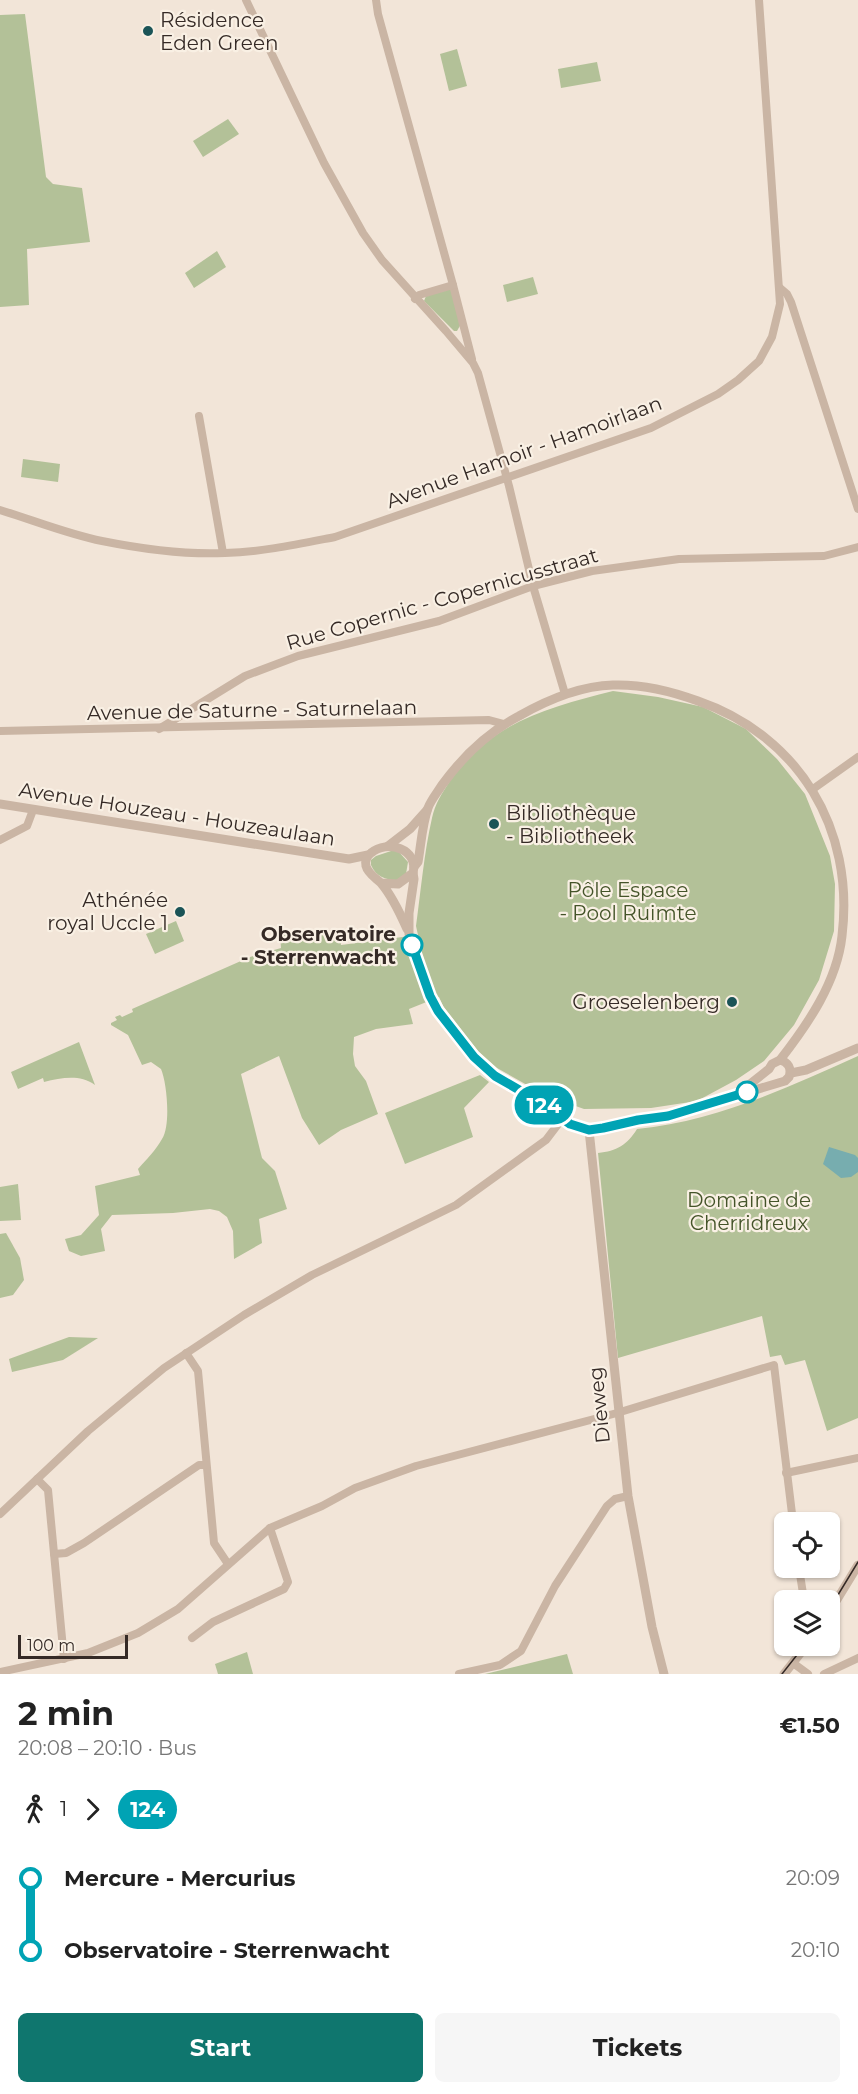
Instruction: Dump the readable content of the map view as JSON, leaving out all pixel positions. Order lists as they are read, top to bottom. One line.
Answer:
{"streets":{"street":["Avenue Hamoir - Hamoirlaan","Rue Copernic - Copernicusstraat","Avenue de Saturne - Saturnelaan","Avenue Houzeau - Houzeaulaan","Dieweg"]},"crossings":[["Rue Copernic - Copernicusstraat","Avenue de Saturne - Saturnelaan"]],"parks":["Pôle Espace - Pool Ruimte","Domaine de Cherridreux"],"places":["Résidence Eden Green","Bibliothèque - Bibliotheek","Athénée royal Uccle 1","Observatoire - Sterrenwacht","Groeselenberg"],"lines":["bus line 124"],"scale_bar":"100 m","page":{"on_map":"124","scale":"100 m","heading":["2 min","20:08 – 20:10 · Bus","€1.50"],"legs":["1","124"],"list":[{"name":"Mercure - Mercurius","value":"20:09"},{"name":"Observatoire - Sterrenwacht","value":"20:10"}],"buttons":["Start","Tickets"]}}
